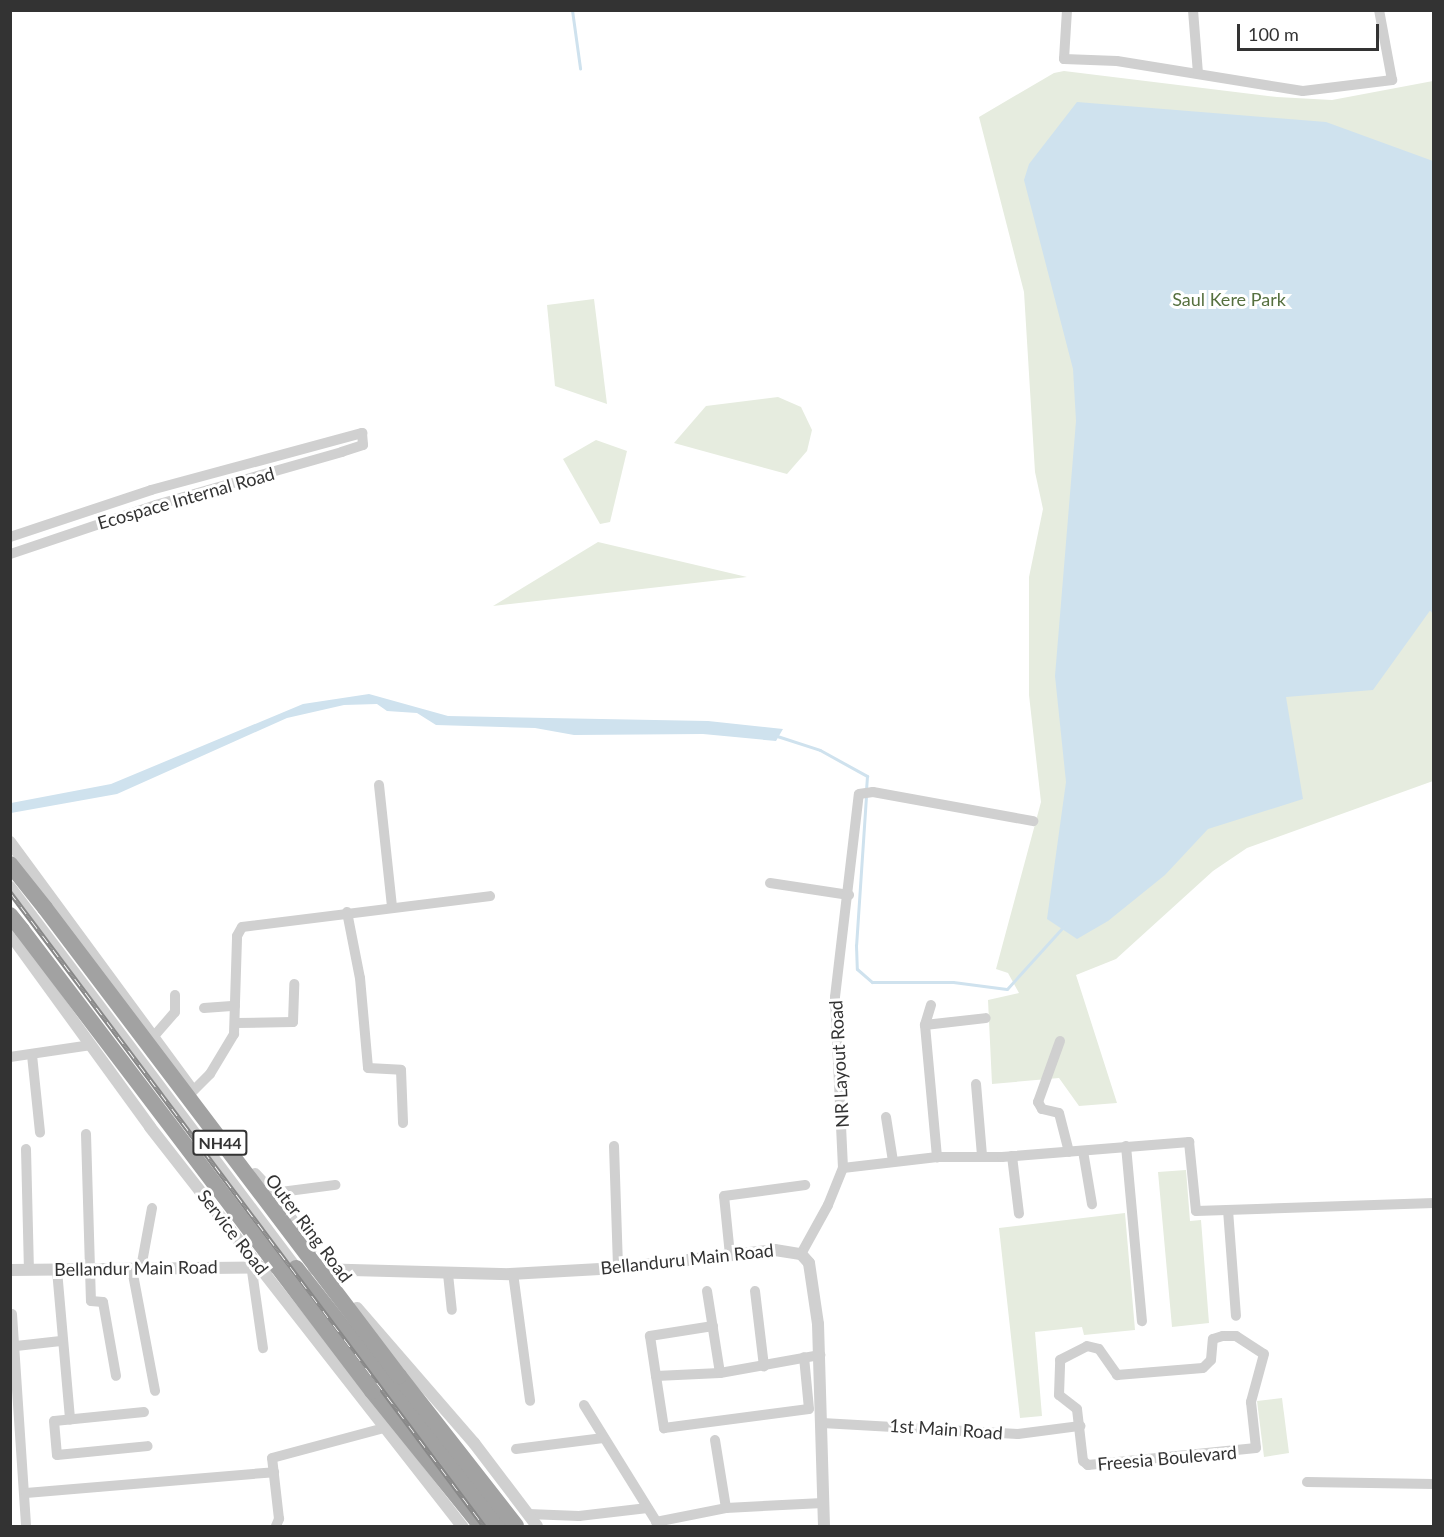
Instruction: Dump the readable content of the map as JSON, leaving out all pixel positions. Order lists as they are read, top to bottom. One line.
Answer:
{"streets":{"highway":["NH44","Outer Ring Road"],"street":["Ecospace Internal Road","NR Layout Road","Service Road","Bellanduru Main Road","Bellandur Main Road","1st Main Road","Freesia Boulevard"]},"crossings":[["NR Layout Road","Bellanduru Main Road"],["NH44","Service Road"],["Service Road","Bellandur Main Road"],["Bellanduru Main Road","Bellandur Main Road"],["1st Main Road","Freesia Boulevard"]],"parks":["Saul Kere Park"],"scale_bar":"100 m"}
